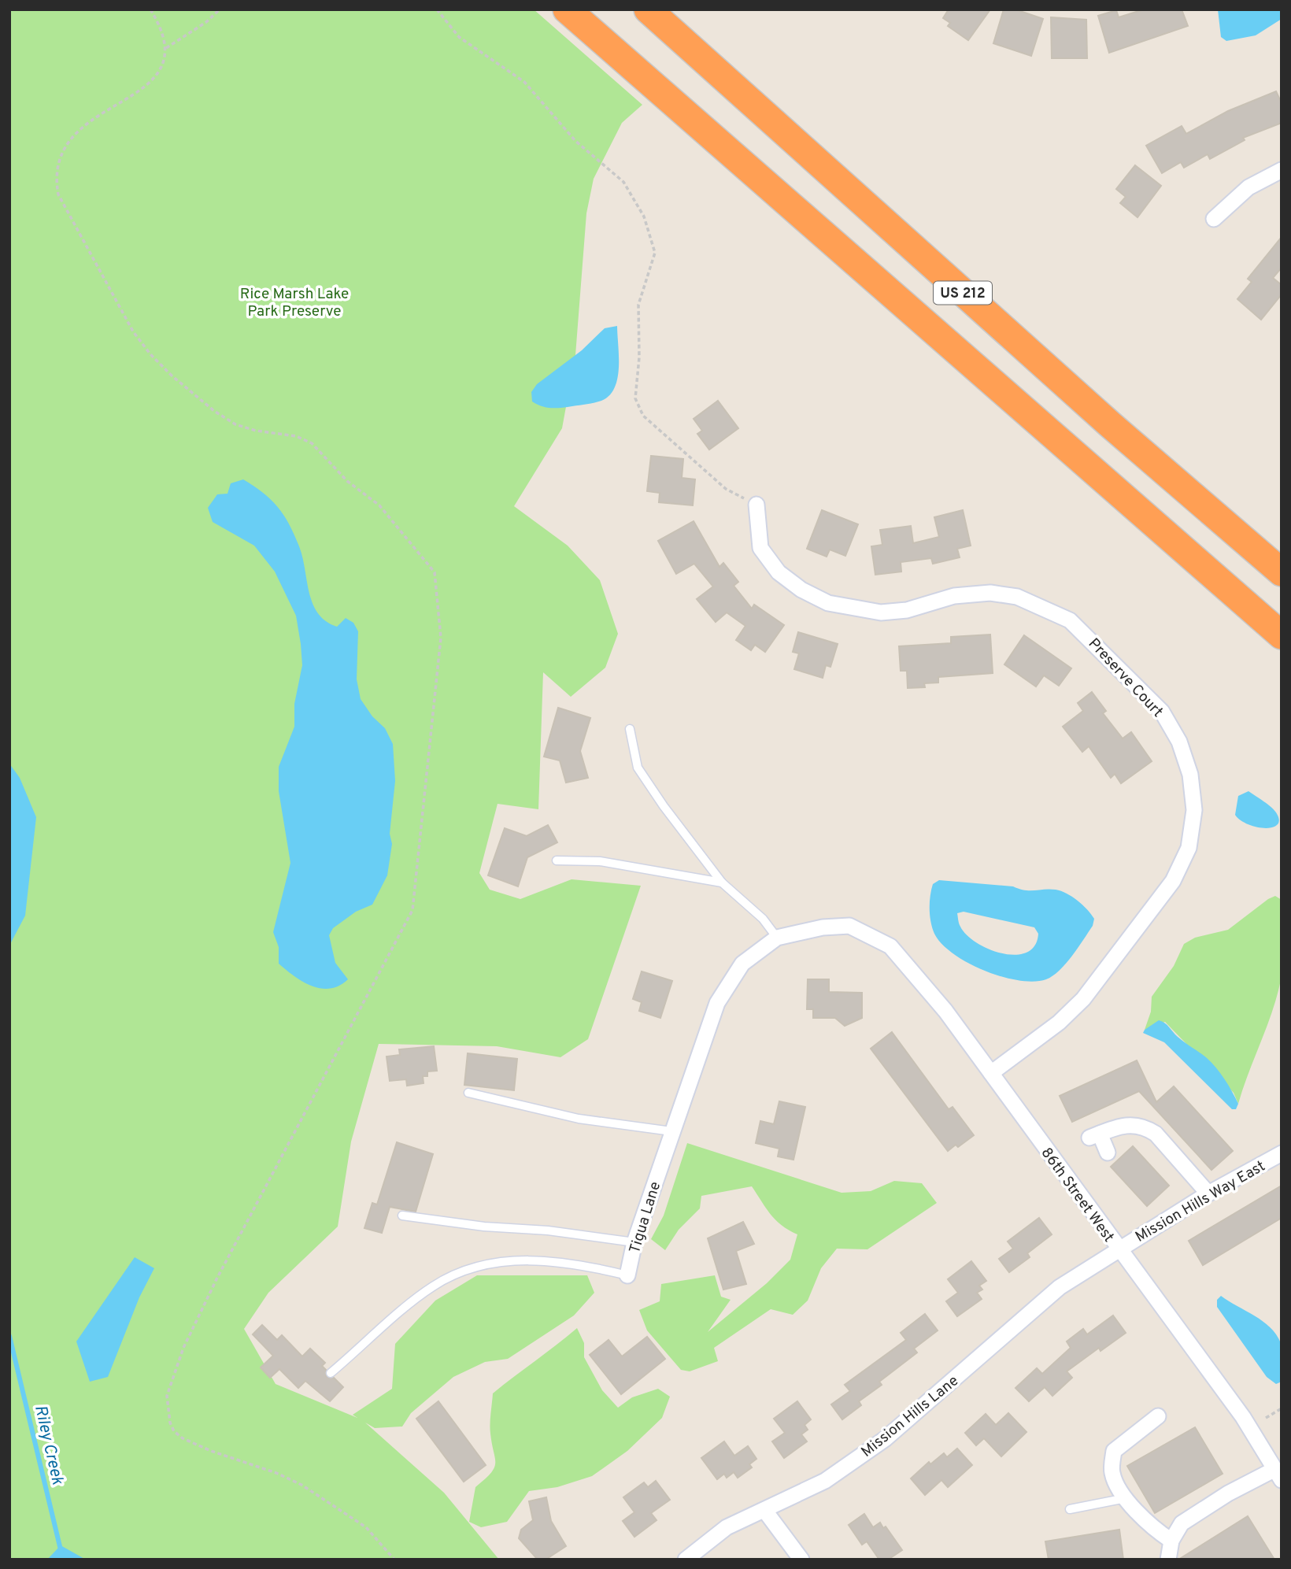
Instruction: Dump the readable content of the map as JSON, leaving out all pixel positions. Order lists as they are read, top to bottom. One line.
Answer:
{"streets":{"highway":["US 212"],"street":["Preserve Court","86th Street West","Mission Hills Way East","Tigua Lane","Mission Hills Lane"]},"crossings":[["Preserve Court","86th Street West"],["86th Street West","Mission Hills Way East"],["86th Street West","Tigua Lane"],["86th Street West","Mission Hills Lane"],["Mission Hills Way East","Mission Hills Lane"]],"water":["Riley Creek"],"parks":["Rice Marsh Lake Park Preserve"]}
